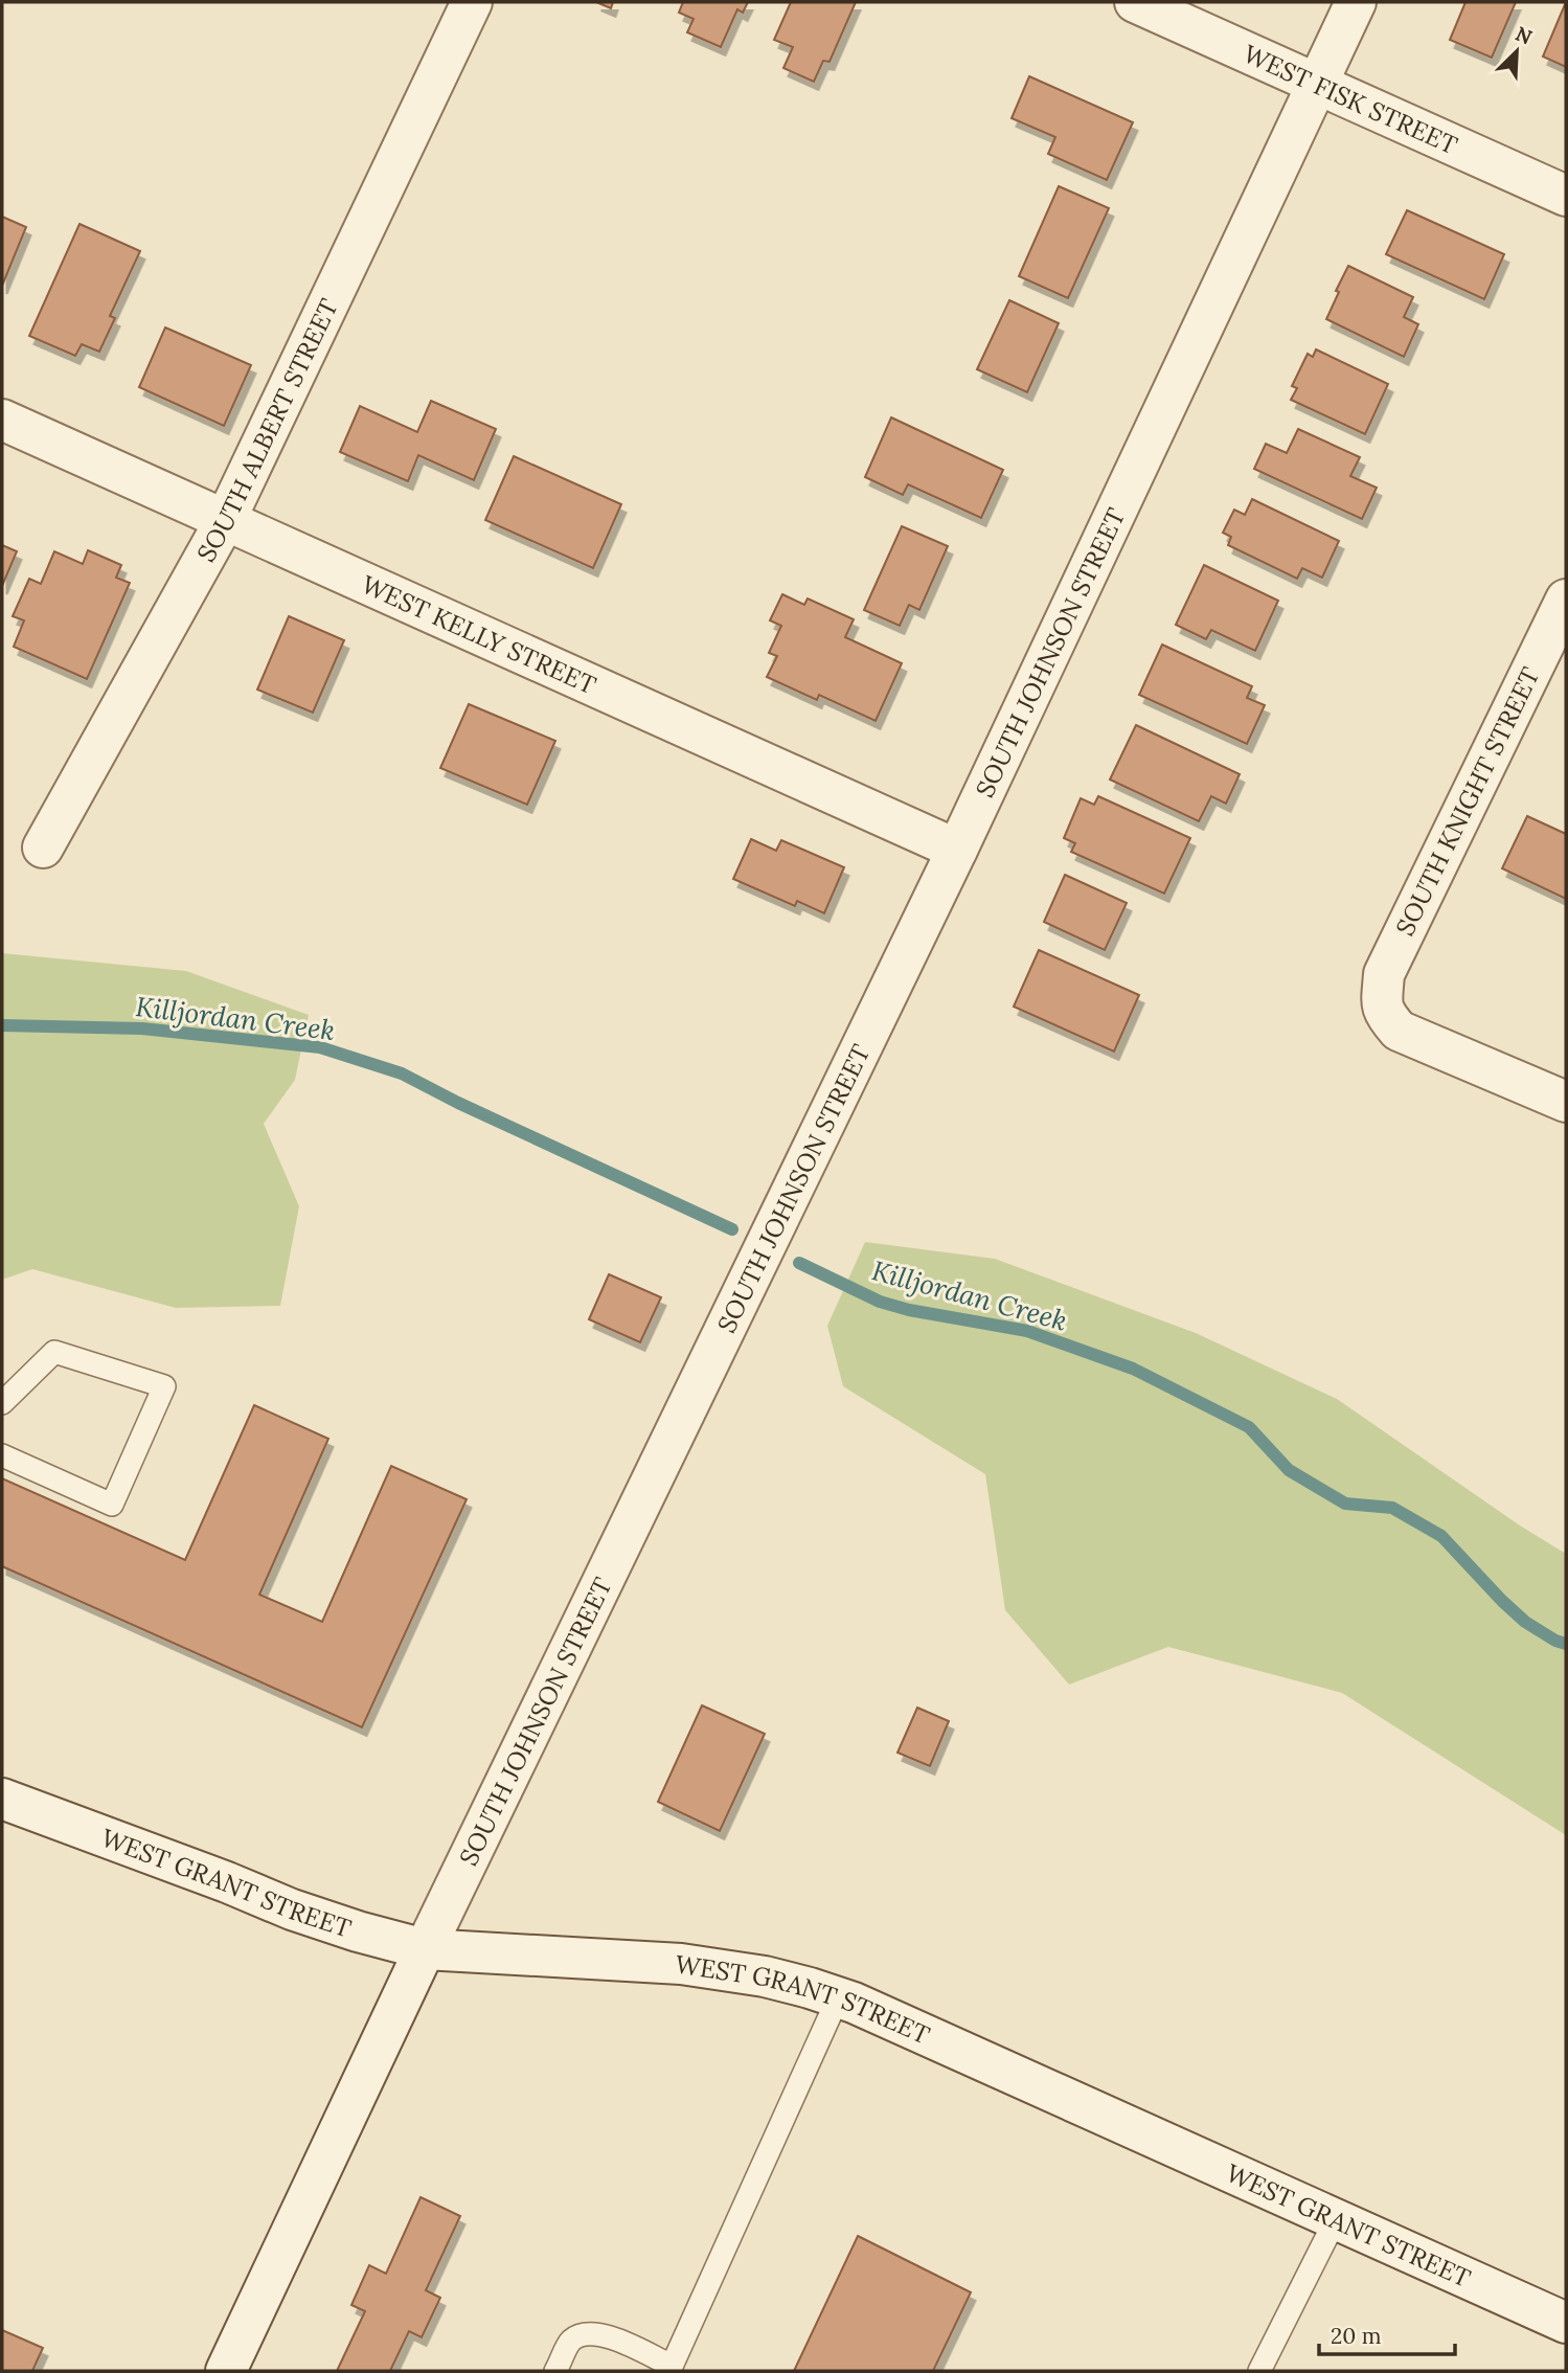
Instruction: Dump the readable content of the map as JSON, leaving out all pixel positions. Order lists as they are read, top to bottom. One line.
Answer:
{"streets":{"street":["WEST FISK STREET","SOUTH ALBERT STREET","WEST KELLY STREET","SOUTH JOHNSON STREET","SOUTH KNIGHT STREET","WEST GRANT STREET"]},"crossings":[["WEST FISK STREET","SOUTH JOHNSON STREET"],["SOUTH ALBERT STREET","WEST KELLY STREET"],["WEST KELLY STREET","SOUTH JOHNSON STREET"],["SOUTH JOHNSON STREET","WEST GRANT STREET"]],"water":["Killjordan Creek"],"scale_bar":"20 m","north":"top right"}
